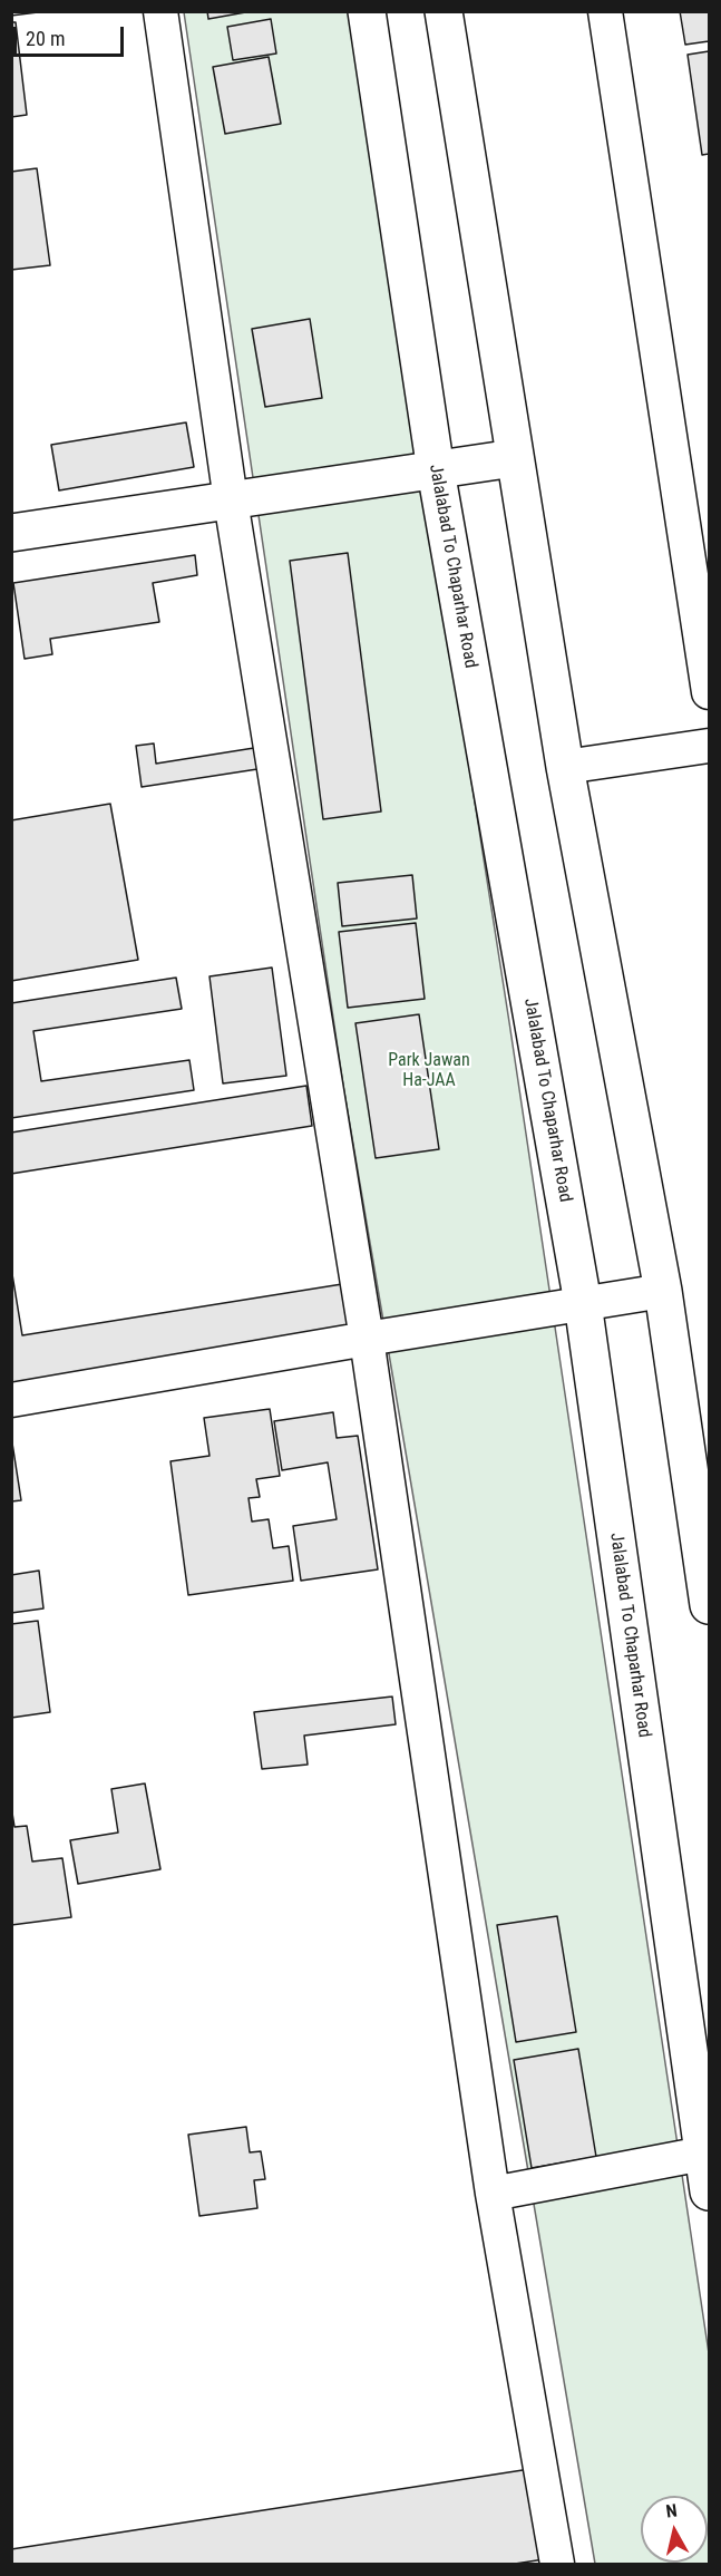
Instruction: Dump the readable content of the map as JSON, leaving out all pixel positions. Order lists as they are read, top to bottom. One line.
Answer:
{"streets":{"main road":["Jalalabad To Chaparhar Road"]},"parks":["Park Jawan Ha-JAA"],"scale_bar":"20 m","north":"top"}
